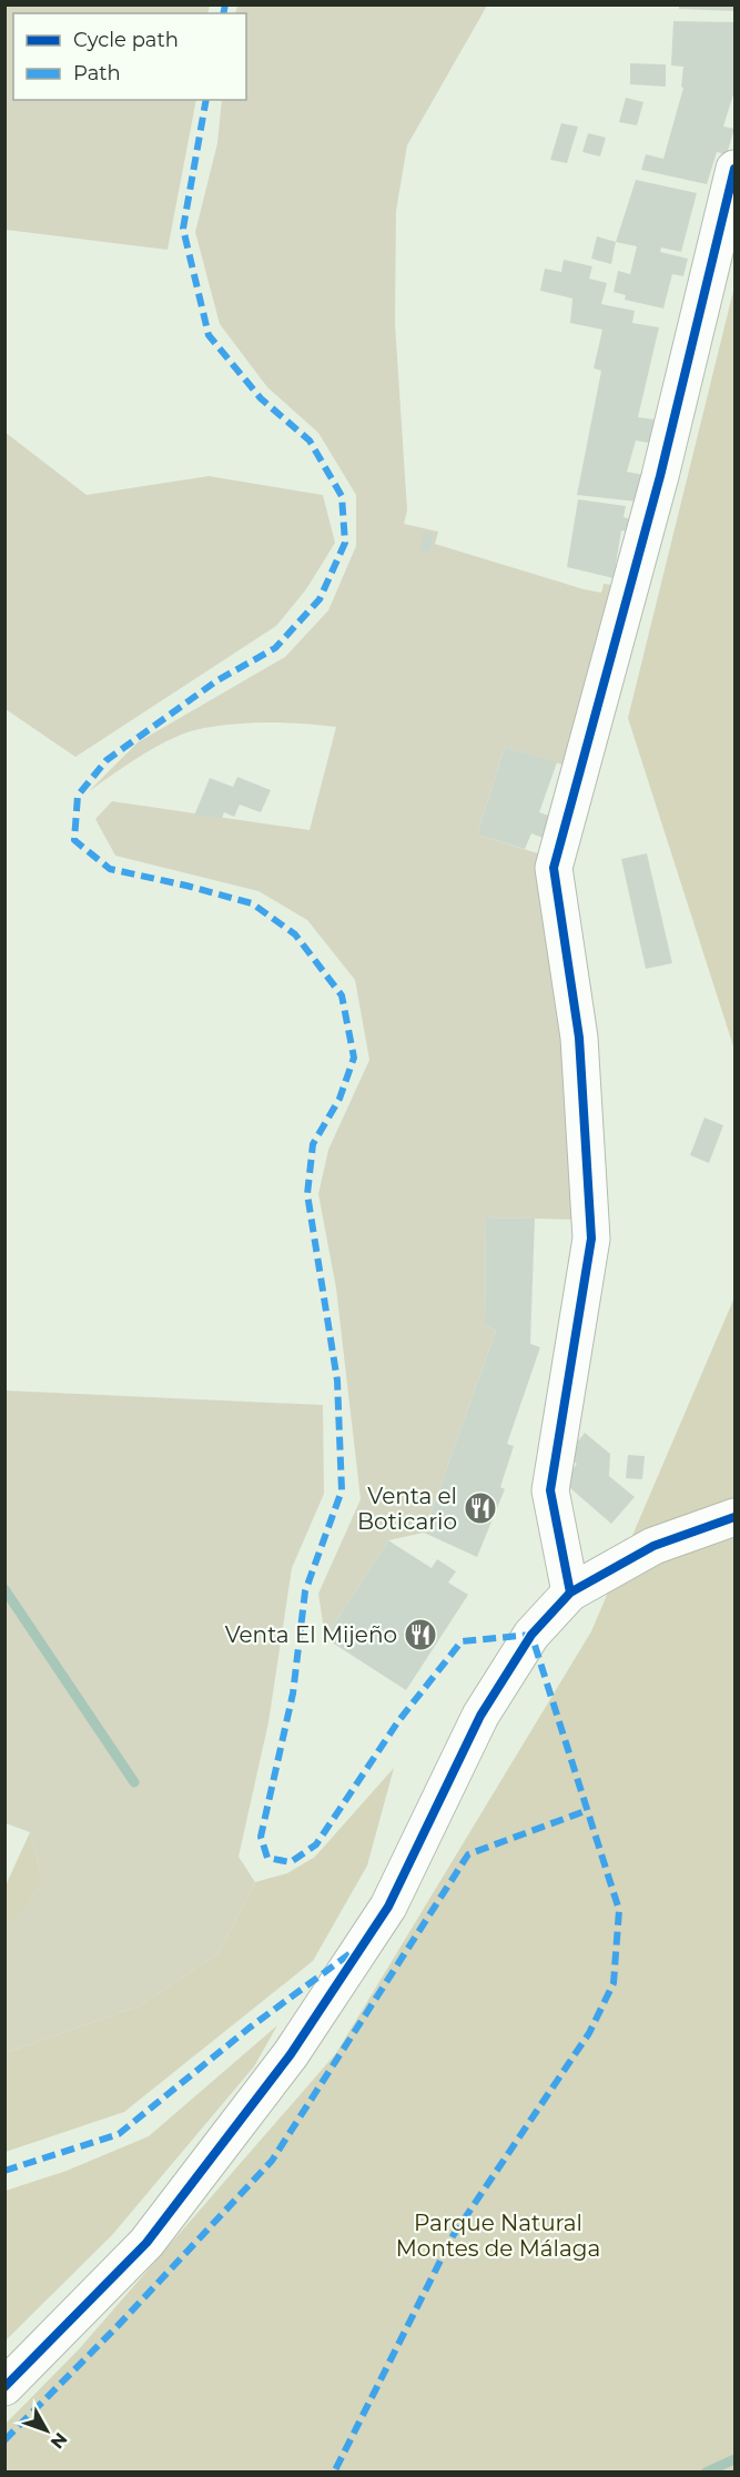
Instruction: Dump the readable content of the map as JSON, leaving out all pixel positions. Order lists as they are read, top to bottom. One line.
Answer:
{"parks":["Parque Natural Montes de Málaga"],"places":{"restaurant":["Venta el Boticario","Venta El Mijeño"]},"legend":["Cycle path","Path"],"north":"bottom right"}
